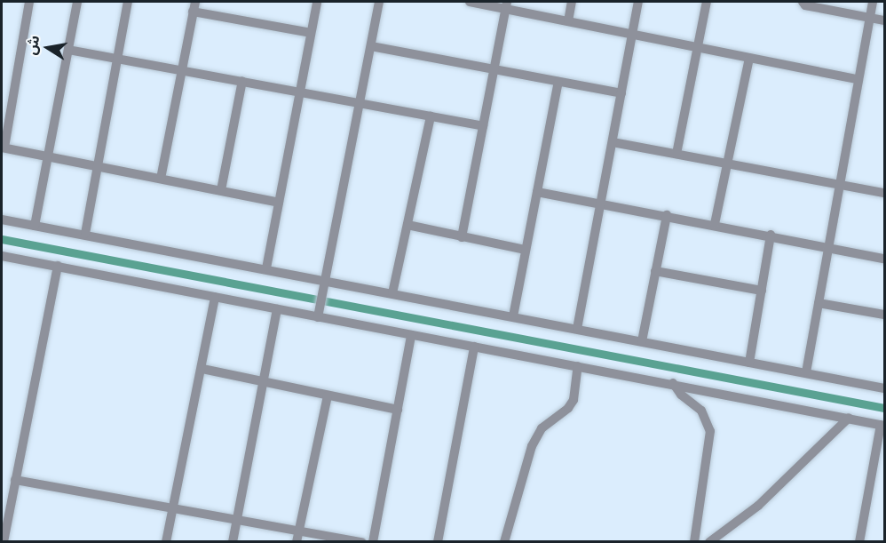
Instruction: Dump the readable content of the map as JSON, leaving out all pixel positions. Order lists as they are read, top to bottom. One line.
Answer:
{"north":"left"}
